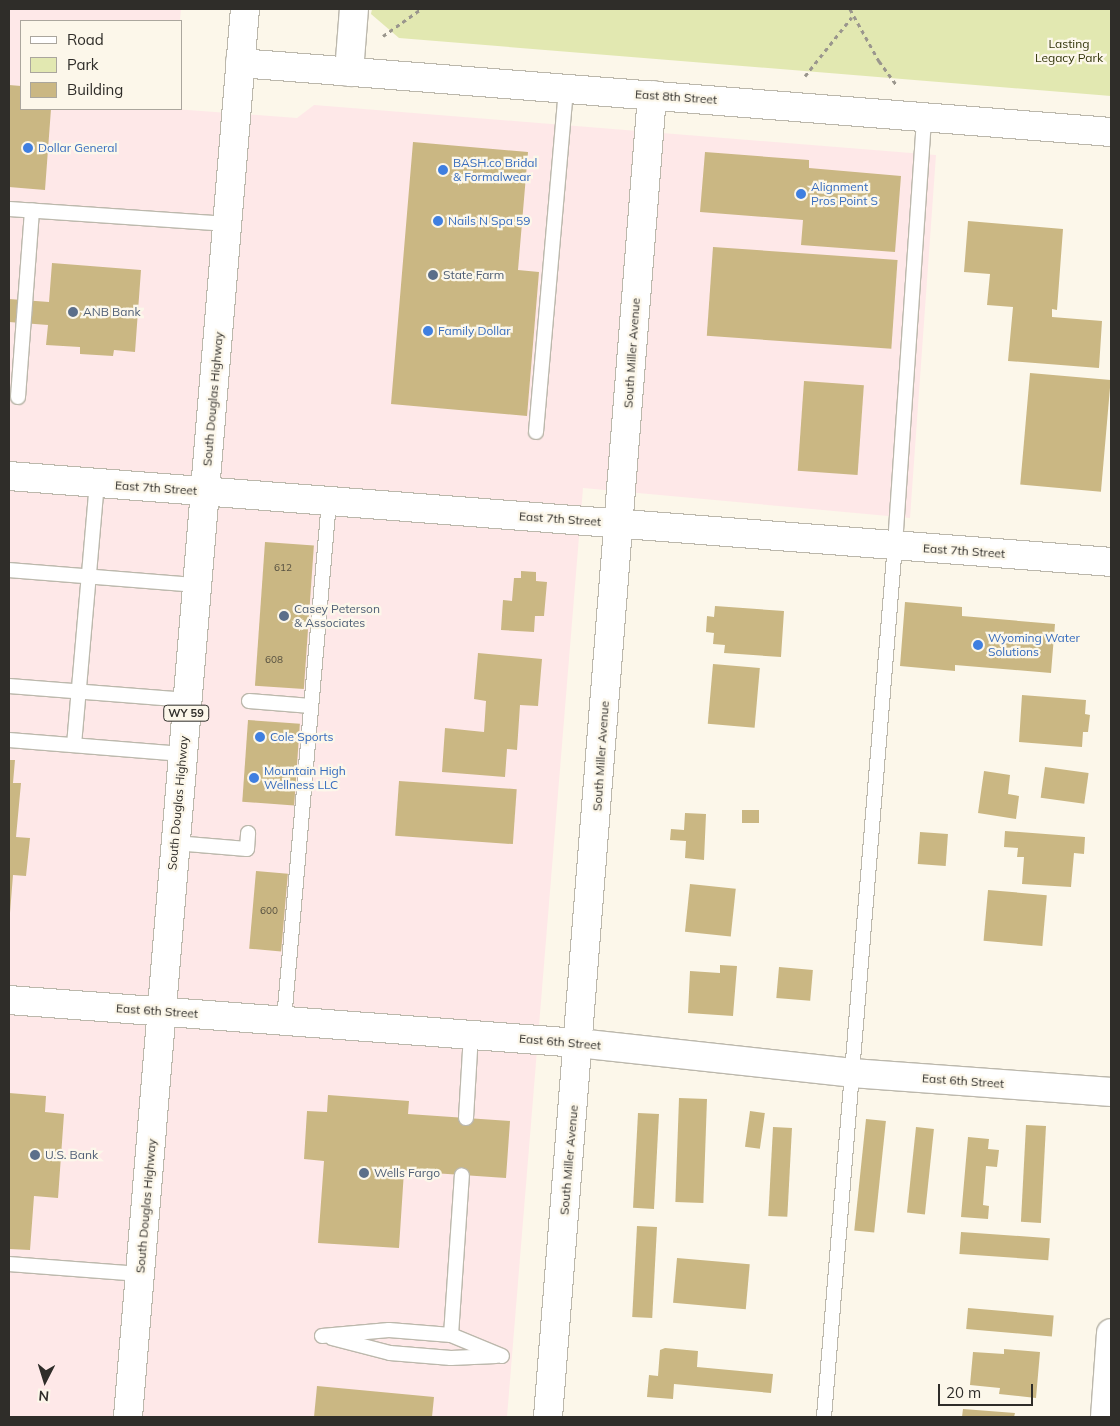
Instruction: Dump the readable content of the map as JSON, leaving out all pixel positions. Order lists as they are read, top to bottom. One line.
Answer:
{"streets":{"street":["East 8th Street","South Miller Avenue","South Douglas Highway","East 7th Street","WY 59","East 6th Street"]},"crossings":[["East 8th Street","South Miller Avenue"],["East 8th Street","South Douglas Highway"],["South Miller Avenue","East 7th Street"],["South Miller Avenue","East 6th Street"],["South Douglas Highway","East 7th Street"],["South Douglas Highway","East 6th Street"]],"parks":["Lasting Legacy Park"],"places":["Dollar General","BASH.co Bridal & Formalwear","Alignment Pros Point S","Nails N Spa 59","State Farm","ANB Bank","Family Dollar","Casey Peterson & Associates","Wyoming Water Solutions","Cole Sports","Mountain High Wellness LLC","U.S. Bank","Wells Fargo"],"house_numbers":["612","608","600"],"legend":["Road","Park","Building"],"scale_bar":"20 m","north":"bottom"}
